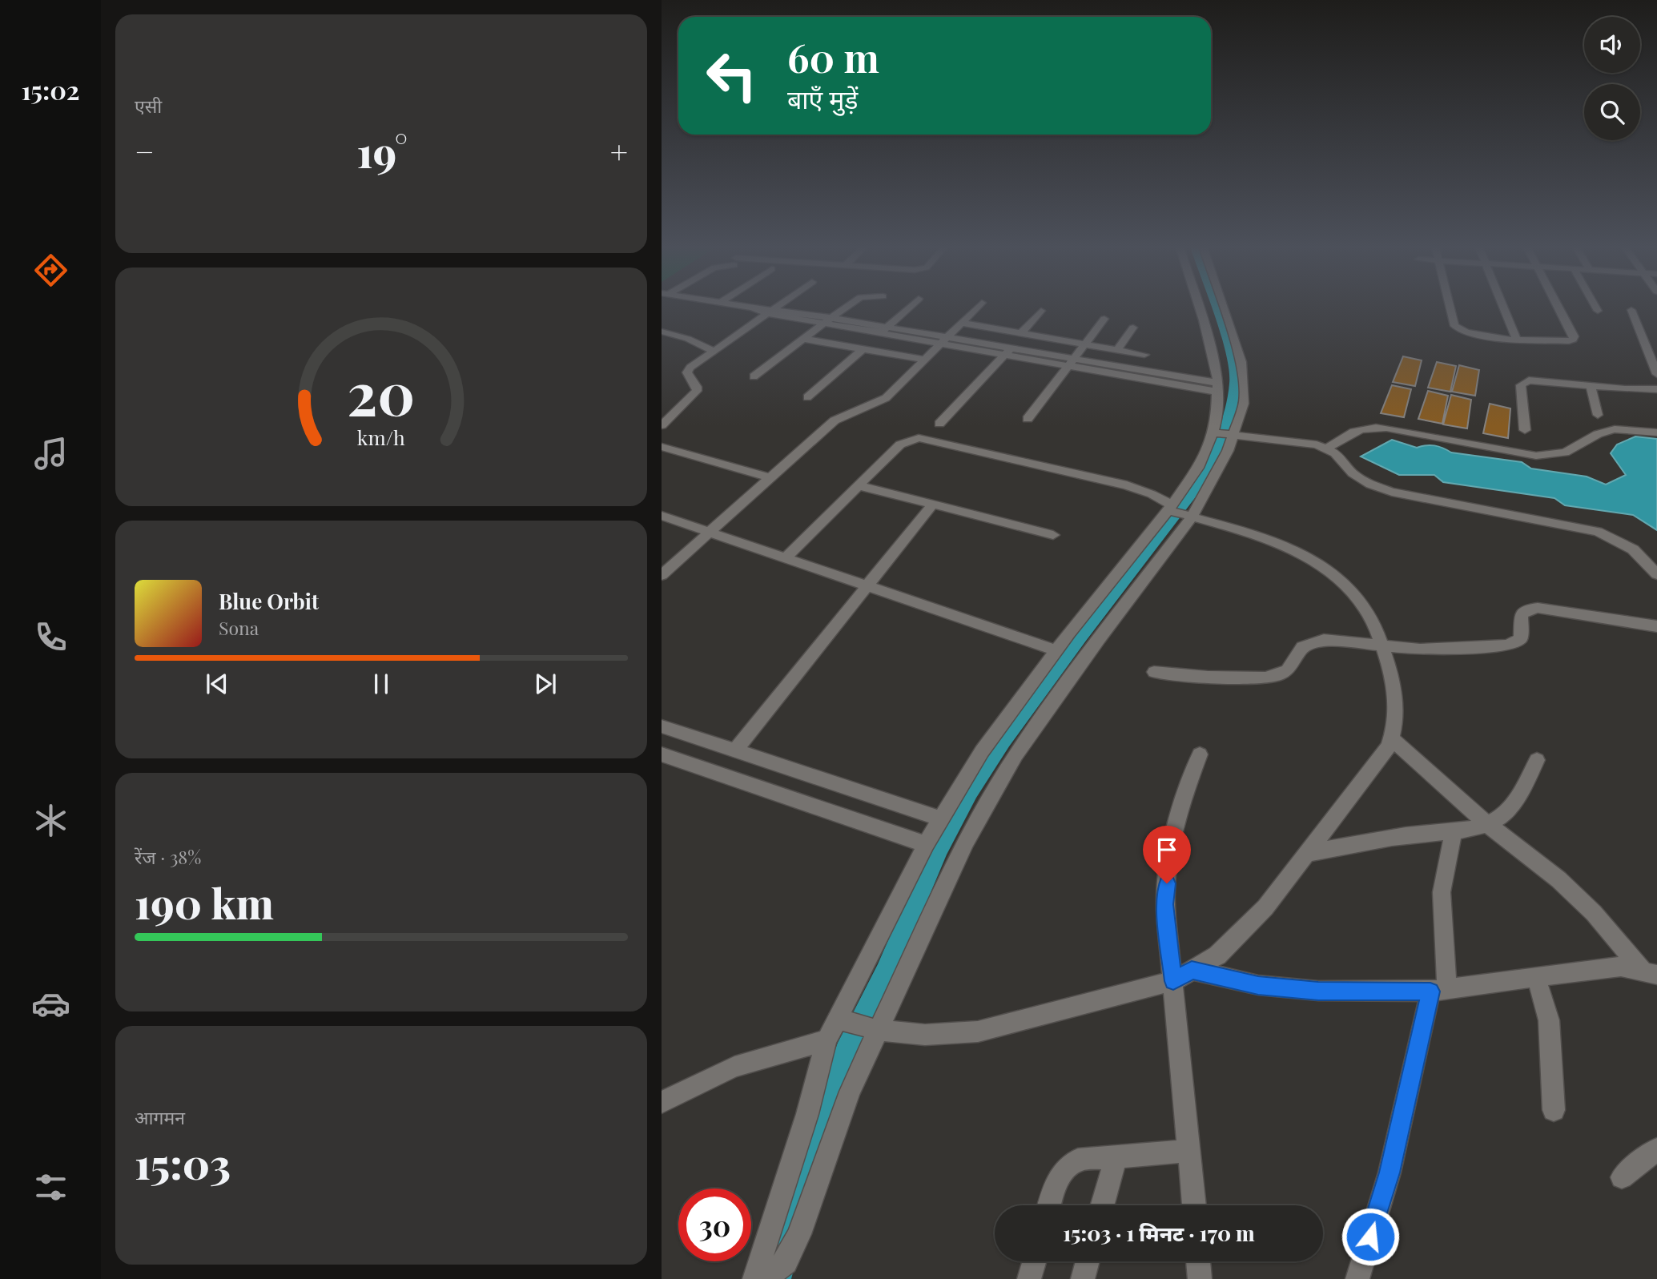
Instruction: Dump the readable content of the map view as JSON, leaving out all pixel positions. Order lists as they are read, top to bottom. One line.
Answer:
{"page":{"tabs":"15:02","tile":["एसी",["रेंज · 38%","190 km"],["आगमन","15:03"]],"turn":["60 m","बाएँ मुड़ें"],"heat":["−","19°","+"],"song":["Blue Orbit","Sona"],"limit":"30","trip":"15:03 · 1 मिनट · 170 m","gauge":["20","km/h"]}}
